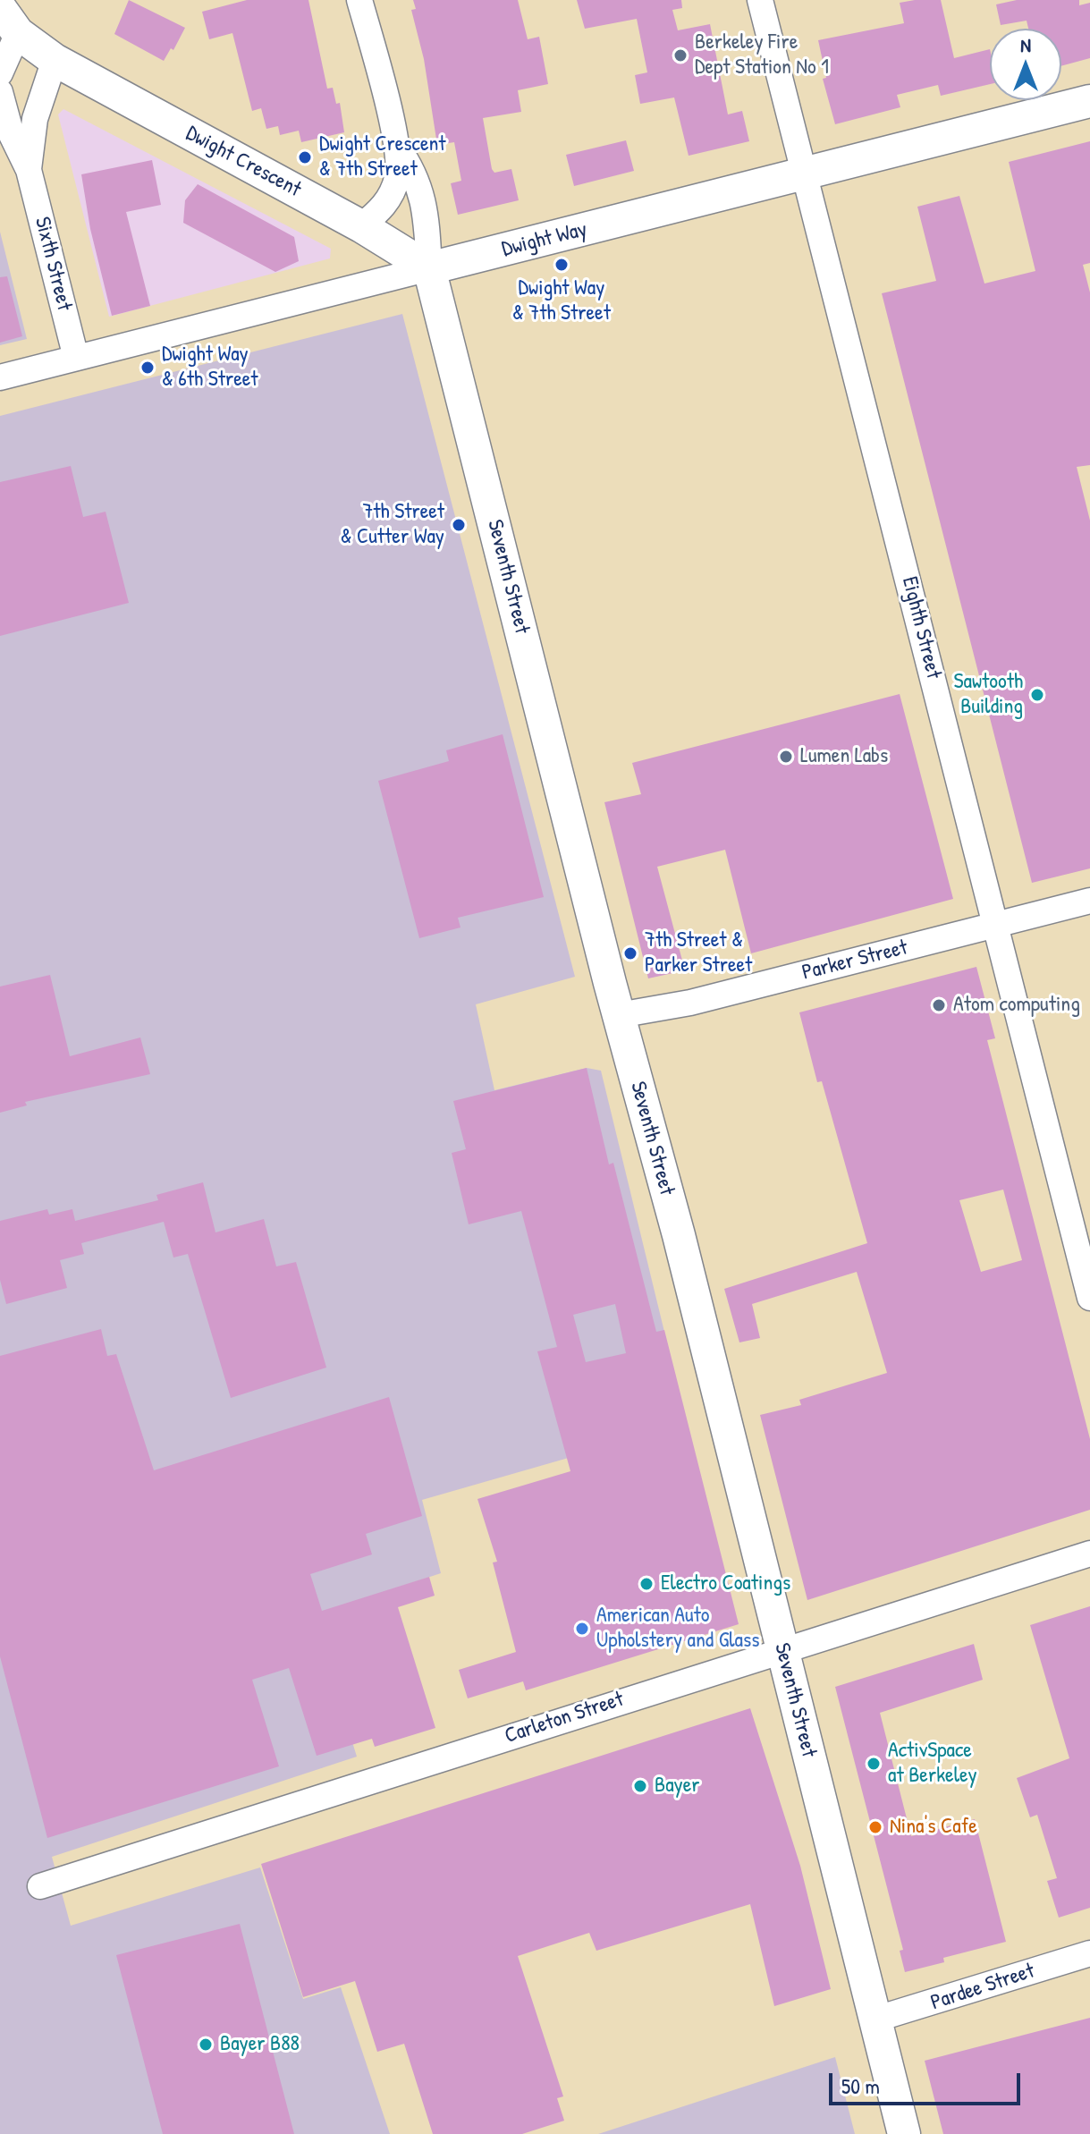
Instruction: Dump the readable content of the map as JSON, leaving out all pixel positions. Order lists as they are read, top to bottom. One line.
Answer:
{"streets":{"street":["Dwight Crescent","Dwight Way","Sixth Street","Seventh Street","Eighth Street","Parker Street","Carleton Street","Pardee Street"]},"crossings":[["Dwight Crescent","Dwight Way"],["Dwight Crescent","Sixth Street"],["Dwight Crescent","Seventh Street"],["Dwight Way","Sixth Street"],["Dwight Way","Seventh Street"],["Dwight Way","Eighth Street"],["Seventh Street","Parker Street"],["Seventh Street","Carleton Street"],["Seventh Street","Pardee Street"],["Eighth Street","Parker Street"]],"places":["Berkeley Fire Dept Station No 1","Dwight Crescent & 7th Street","Dwight Way & 7th Street","Dwight Way & 6th Street","7th Street & Cutter Way","Sawtooth Building","Lumen Labs","7th Street & Parker Street","Atom computing","Electro Coatings","American Auto Upholstery and Glass","ActivSpace at Berkeley","Bayer","Nina's Cafe","Bayer B88"],"scale_bar":"50 m","north":"top"}
